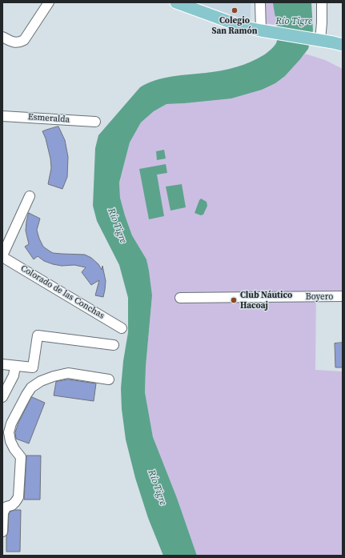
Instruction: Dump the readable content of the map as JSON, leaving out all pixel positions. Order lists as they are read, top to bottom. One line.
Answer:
{"streets":{"street":["Esmeralda","Colorado de las Conchas","Boyero"]},"water":["Río Tigre"],"places":["Colegio San Ramón","Club Náutico Hacoaj"]}
